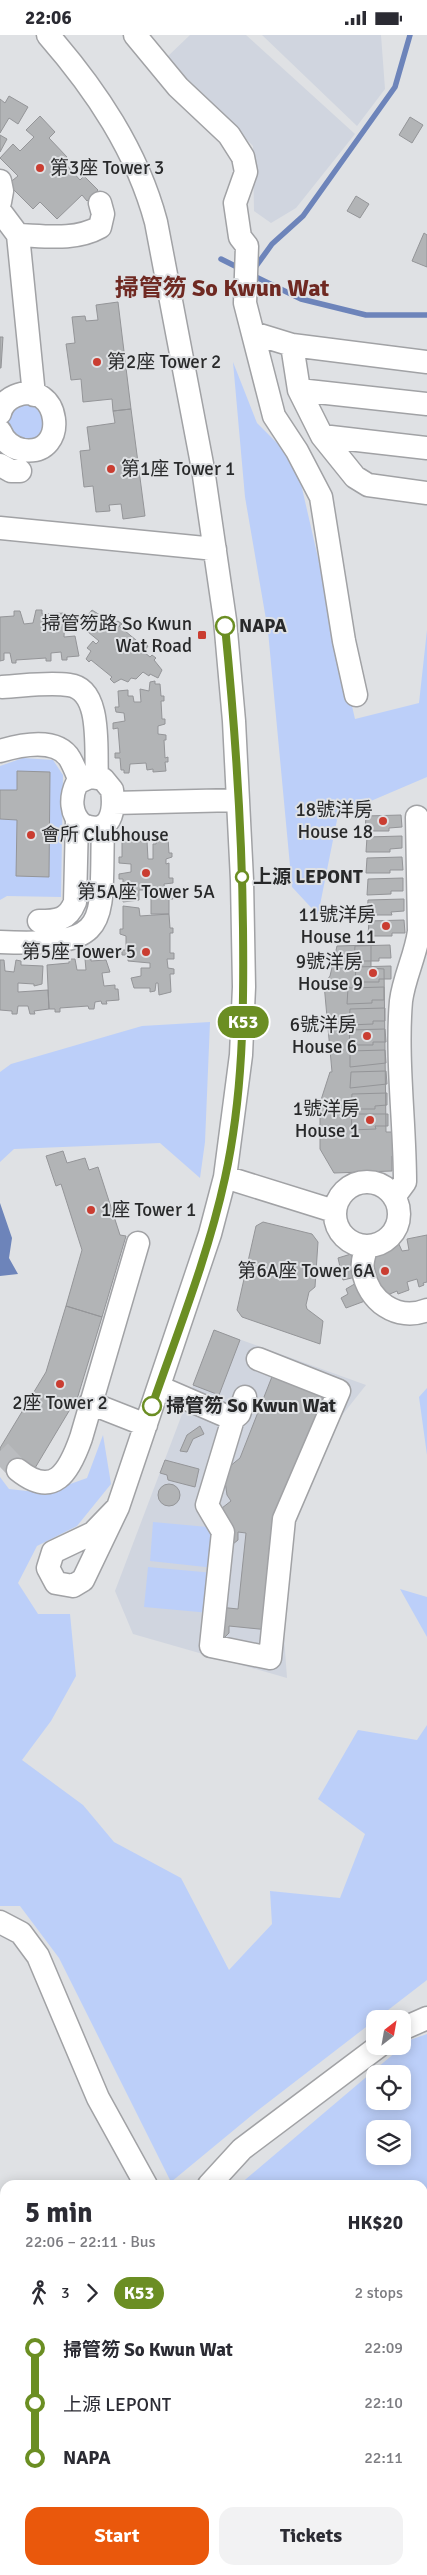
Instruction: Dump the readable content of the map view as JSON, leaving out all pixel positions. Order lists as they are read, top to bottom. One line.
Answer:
{"districts":["掃管笏 So Kwun Wat"],"places":{"other":["第3座 Tower 3","第2座 Tower 2","第1座 Tower 1","NAPA","18號洋房 House 18","會所 Clubhouse","第5A座 Tower 5A","上源 LEPONT","11號洋房 House 11","第5座 Tower 5","9號洋房 House 9","6號洋房 House 6","1號洋房 House 1","1座 Tower 1","第6A座 Tower 6A","2座 Tower 2","掃管笏 So Kwun Wat"],"transit":["掃管笏路 So Kwun Wat Road"]},"lines":["bus line K53"],"north":"top right","page":{"status":"22:06","on_map":"K53","heading":["5 min","22:06 – 22:11 · Bus","HK$20"],"legs":["3","K53","2 stops"],"list":[{"name":"掃管笏 So Kwun Wat","value":"22:09"},{"name":"上源 LEPONT","value":"22:10"},{"name":"NAPA","value":"22:11"}],"buttons":["Start","Tickets"]}}
